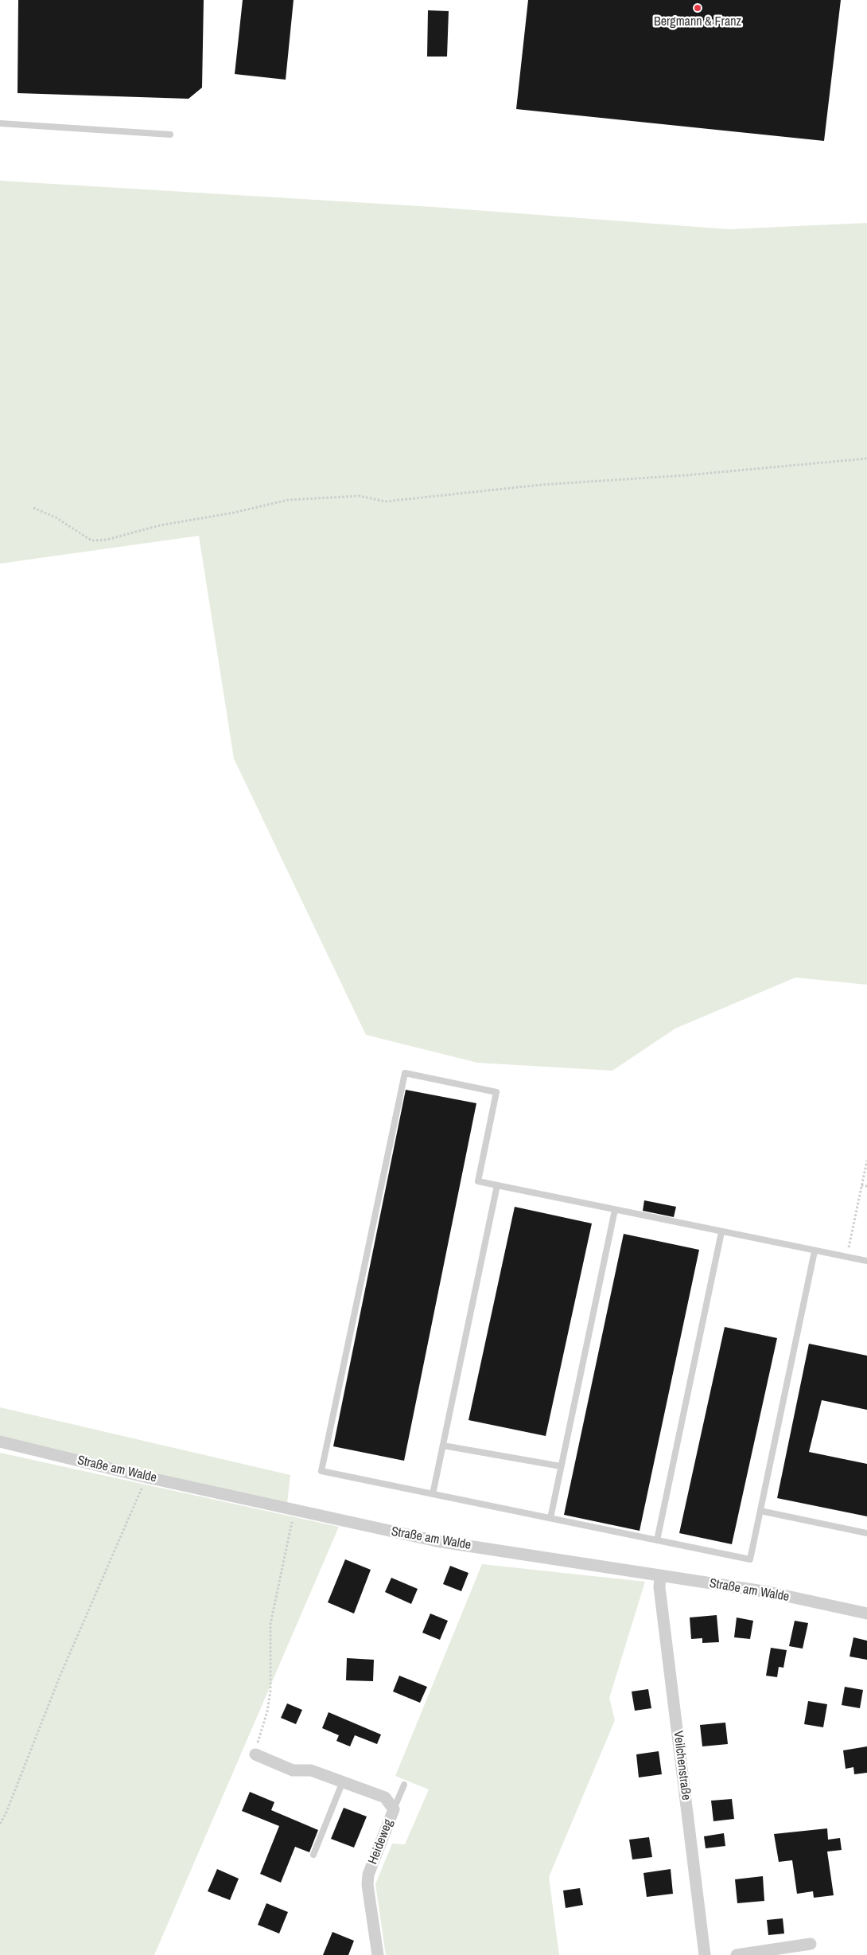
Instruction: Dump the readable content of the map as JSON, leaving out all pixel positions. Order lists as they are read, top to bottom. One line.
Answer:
{"streets":{"street":["Straße am Walde","Veilchenstraße","Heideweg"]},"crossings":[["Straße am Walde","Veilchenstraße"]],"places":["Bergmann & Franz"]}
